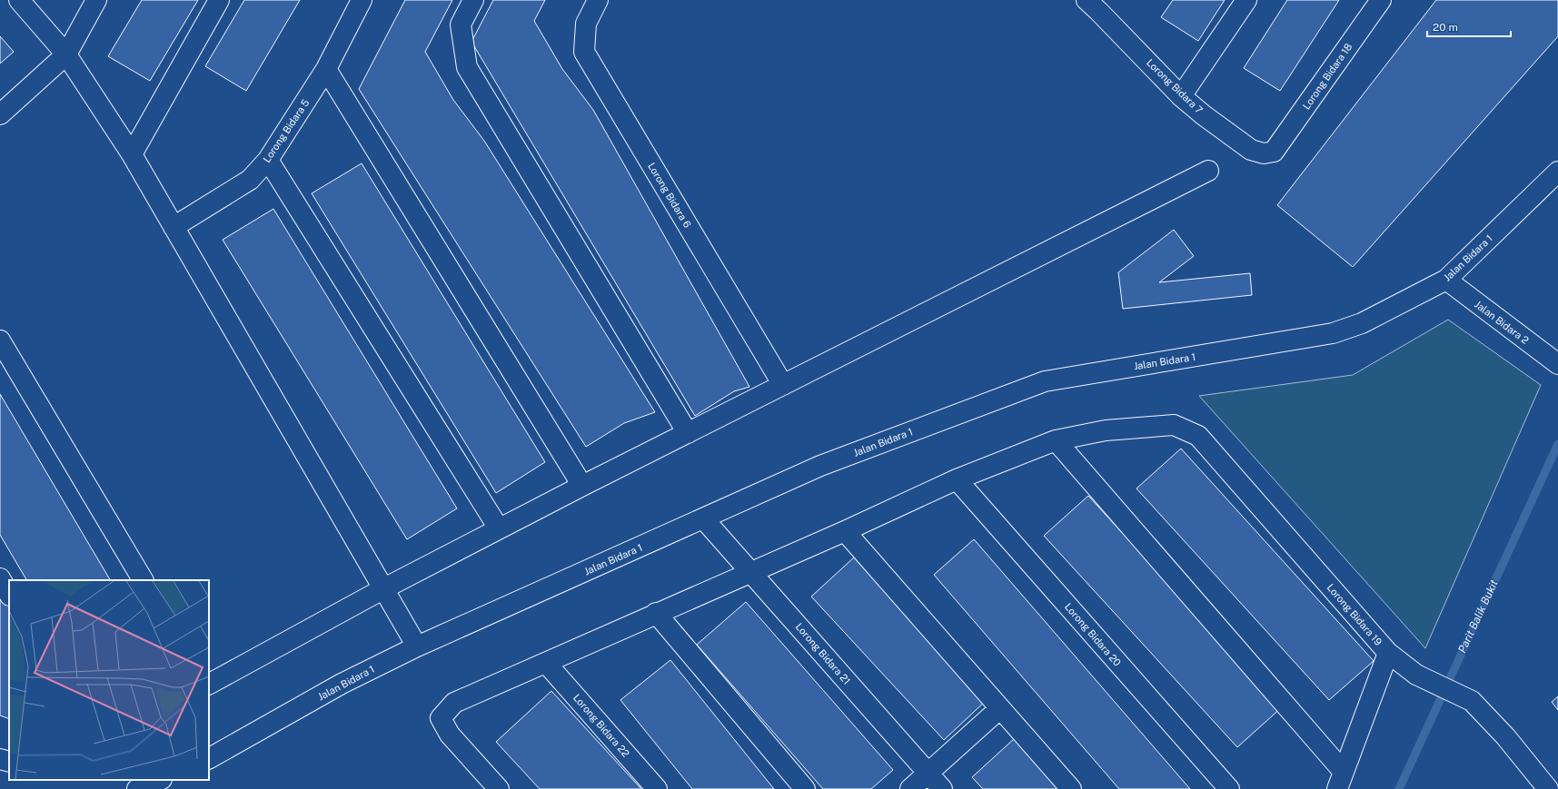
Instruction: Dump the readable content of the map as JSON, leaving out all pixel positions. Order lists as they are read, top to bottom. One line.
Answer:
{"streets":{"street":["Lorong Bidara 18","Lorong Bidara 7","Lorong Bidara 5","Lorong Bidara 6","Jalan Bidara 1","Jalan Bidara 2","Lorong Bidara 19","Lorong Bidara 20","Lorong Bidara 21","Lorong Bidara 22"]},"crossings":[["Lorong Bidara 18","Lorong Bidara 7"],["Jalan Bidara 1","Jalan Bidara 2"],["Jalan Bidara 1","Lorong Bidara 21"]],"water":["Parit Balik Bukit"],"scale_bar":"20 m"}
